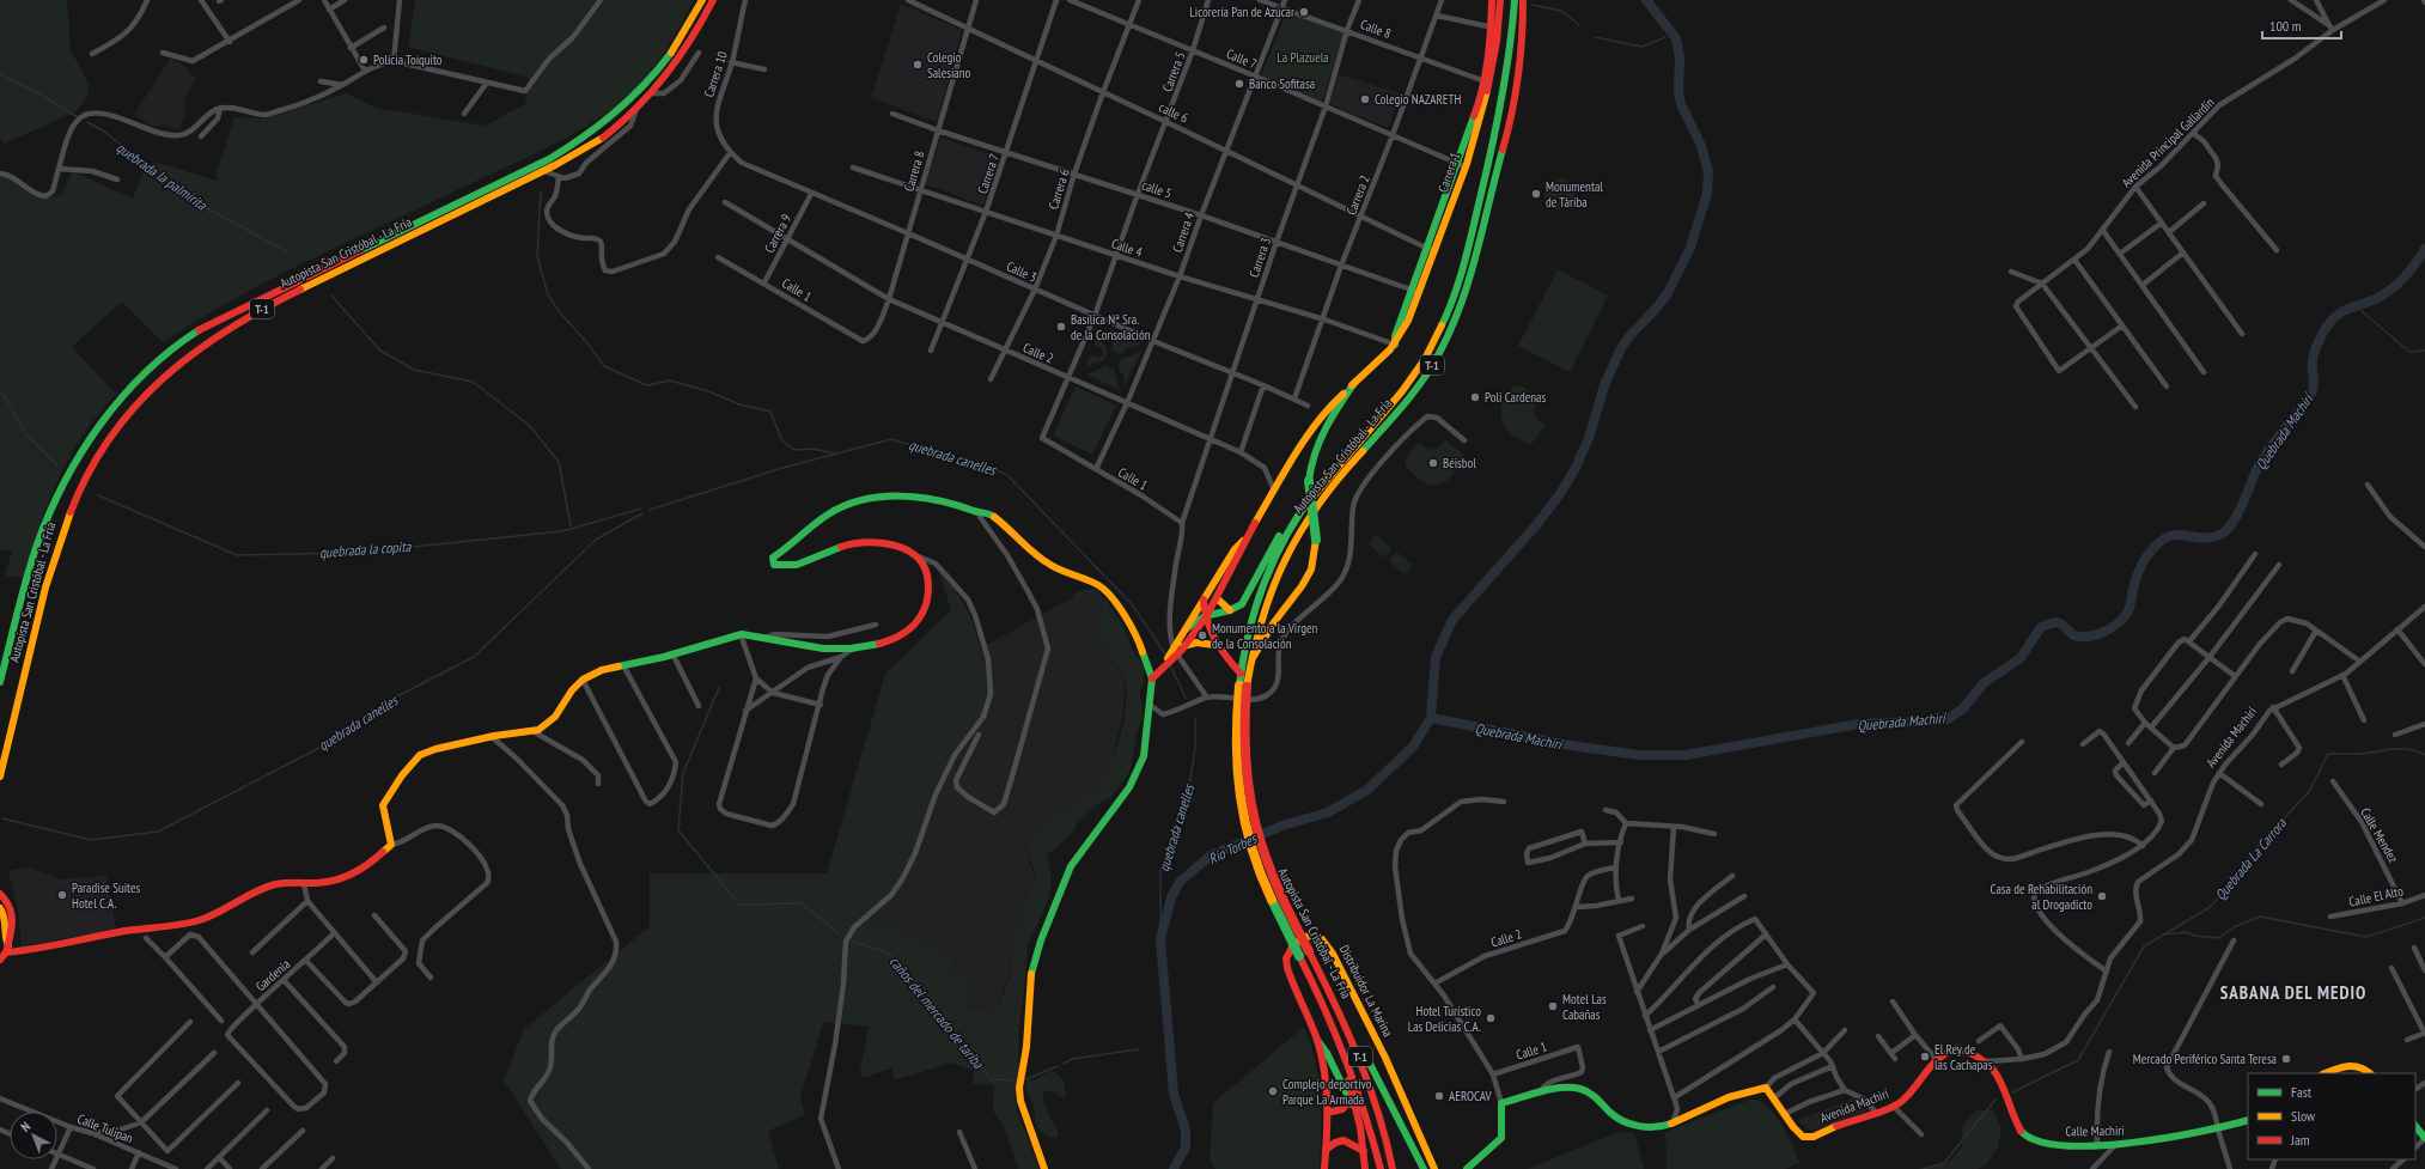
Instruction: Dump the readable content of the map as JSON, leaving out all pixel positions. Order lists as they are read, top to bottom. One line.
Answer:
{"streets":{"main road":["Carrera 1","Autopista San Cristóbal - La Fría","T-1","Avenida Machirí","Distribuidor La Marina","Calle Machiri"],"street":["Calle 8","Calle 7","Carrera 5","Carrera 10","calle 6","Avenida Principal Gallardín","Carrera 8","Carrera 7","Carrera 6","calle 5","Carrera 2","Carrera 4","Carrera 9","Calle 4","Carrera 3","Calle 3","Calle 1","Calle 2","Calle Mendez","Calle El Alto","Gardenia","Calle Tulipan"]},"crossings":[["Calle 8","Carrera 1"],["Calle 8","Carrera 2"],["Calle 8","Carrera 4"],["Calle 8","Carrera 3"],["Calle 7","Carrera 5"],["Calle 7","Carrera 1"],["Calle 7","Carrera 6"],["Calle 7","Carrera 2"],["Calle 7","Carrera 4"],["Calle 7","Carrera 3"],["Carrera 5","calle 6"],["Carrera 5","calle 5"],["Carrera 5","Calle 4"],["Carrera 5","Calle 3"],["Carrera 5","Calle 1"],["Carrera 5","Calle 2"],["Carrera 10","Calle 3"],["calle 6","Carrera 8"],["calle 6","Carrera 1"],["calle 6","Carrera 7"],["calle 6","Carrera 6"],["calle 6","Carrera 2"],["calle 6","Carrera 4"],["calle 6","Carrera 3"],["Carrera 8","calle 5"],["Carrera 8","Calle 4"],["Carrera 8","Calle 3"],["Carrera 8","Calle 1"],["Carrera 8","Calle 2"],["Carrera 1","calle 5"],["Carrera 1","Calle 4"],["Carrera 7","calle 5"],["Carrera 7","Calle 4"],["Carrera 7","Calle 3"],["Carrera 7","Calle 2"],["Carrera 6","calle 5"],["Carrera 6","Calle 4"],["Carrera 6","Calle 3"],["Carrera 6","Calle 2"],["calle 5","Carrera 2"],["calle 5","Carrera 4"],["calle 5","Carrera 3"],["Carrera 2","Calle 4"],["Carrera 2","Calle 3"],["Carrera 4","Calle 4"],["Carrera 4","Calle 3"],["Carrera 4","Calle 1"],["Carrera 4","Calle 2"],["Carrera 9","Calle 3"],["Carrera 9","Calle 1"],["Carrera 9","Calle 2"],["Calle 4","Carrera 3"],["Carrera 3","Calle 3"],["Carrera 3","Calle 1"],["Carrera 3","Calle 2"],["Avenida Machirí","Calle Machiri"],["Calle Mendez","Calle El Alto"]],"districts":["SABANA DEL MEDIO"],"water":["quebrada la palmirita","Quebrada Machirí","quebrada canelles","quebrada la copita","Río Torbes","Quebrada La Carrora","caños del mercado de tariba"],"parks":["La Plazuela"],"places":["Licorería Pan de Azúcar","Policia Toiquito","Colegio Salesiano","Banco Sofitasa","Colegio NAZARETH","Monumental de Táriba","Basílica Nª Sra. de la Consolación","Poli Cardenas","Béisbol","Monumento a la Virgen de la Consolación","Paradise Suites Hotel C.A.","Casa de Rehabilitación al Drogadicto","Motel Las Cabañas","Hotel Turístico Las Delicias C.A.","El Rey de las Cachapas","Mercado Periférico Santa Teresa","Complejo deportivo Parque La Armada","AEROCAV"],"legend":["Fast","Slow","Jam"],"scale_bar":"100 m","north":"top left"}
